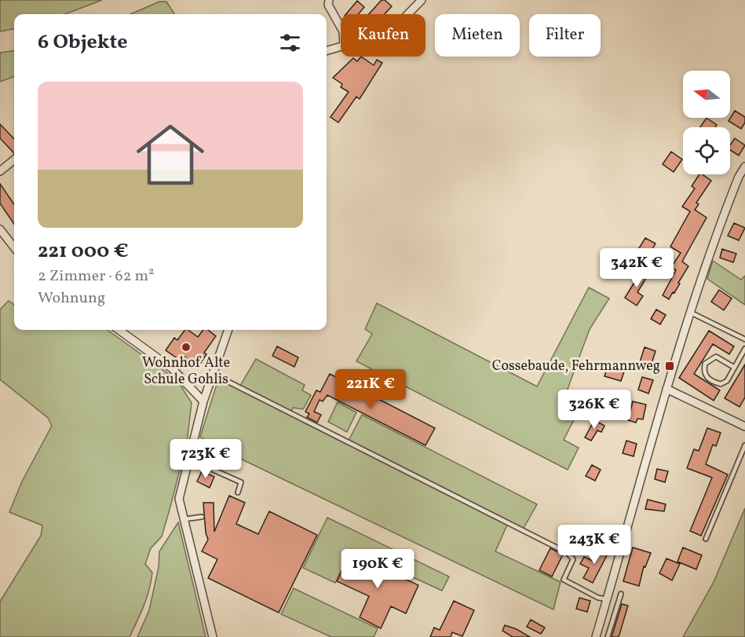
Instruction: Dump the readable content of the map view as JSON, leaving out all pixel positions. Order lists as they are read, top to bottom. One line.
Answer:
{"places":{"other":["Wohnhof Alte Schule Gohlis"],"transit":["Cossebaude, Fehrmannweg"]},"north":"left","page":{"chip":["Kaufen","Mieten","Filter"],"heading":"6 Objekte","list":[{"name":"221 000 €","note":"2 Zimmer · 62 m² · Wohnung"}],"price":["342K €","221K €","326K €","723K €","243K €","190K €"]}}
